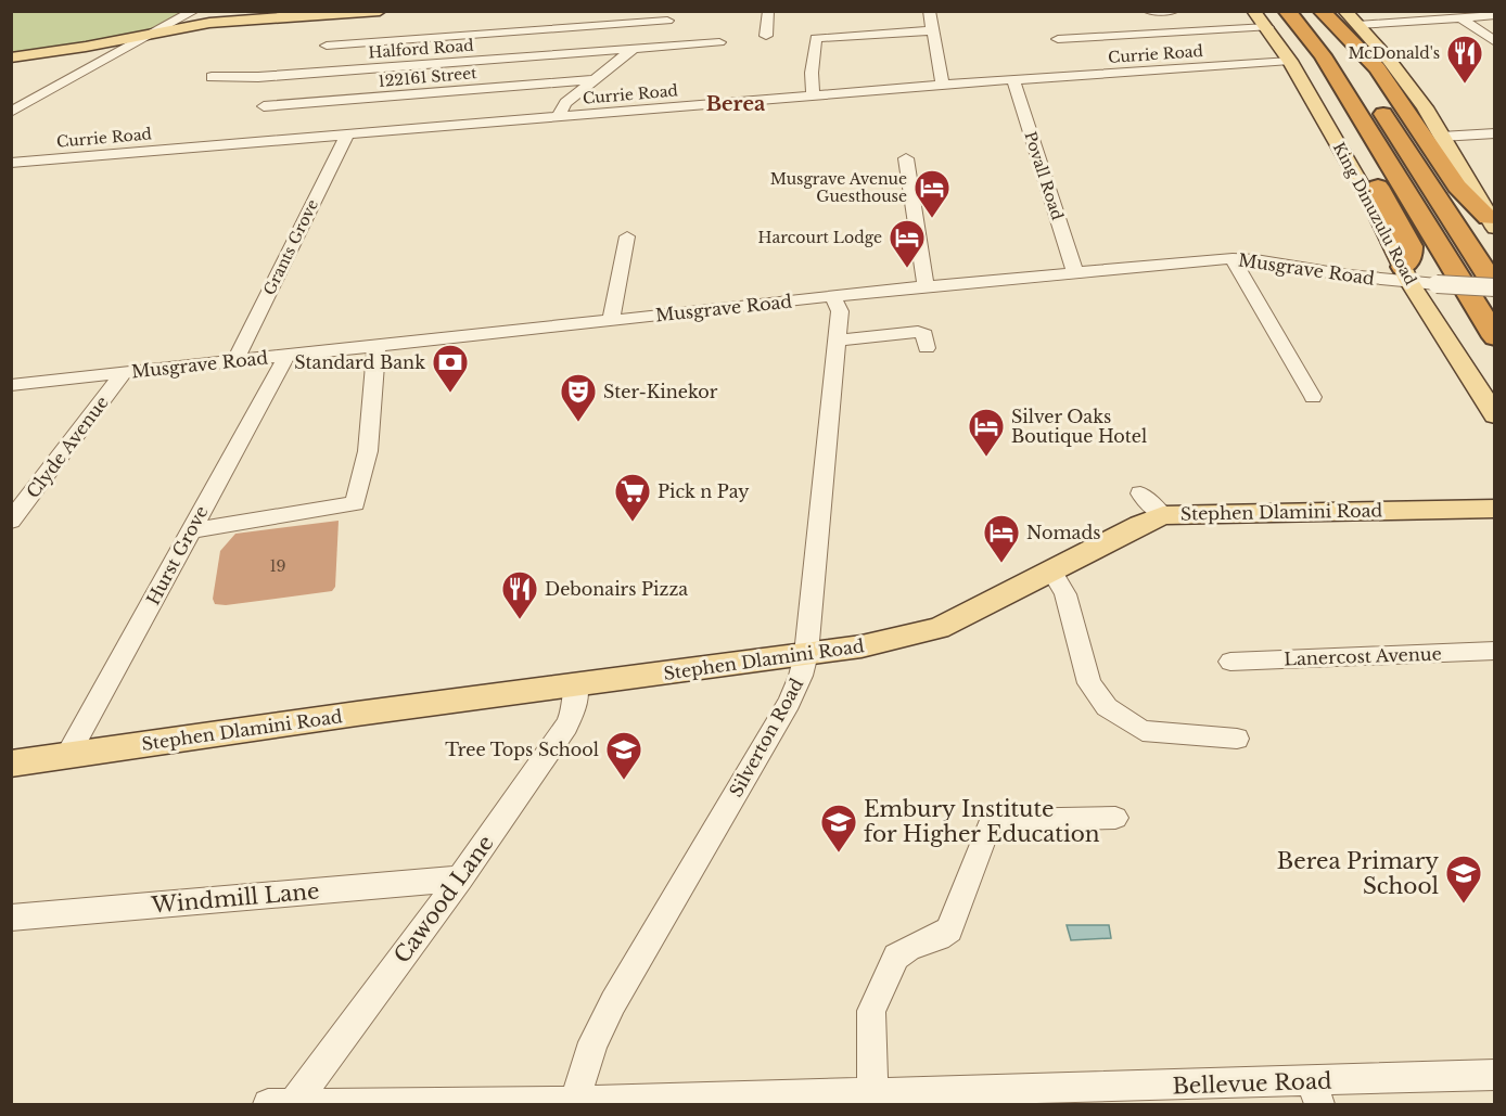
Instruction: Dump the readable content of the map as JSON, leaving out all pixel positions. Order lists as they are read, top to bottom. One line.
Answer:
{"streets":{"main road":["King Dinuzulu Road","Stephen Dlamini Road"],"street":["Halford Road","Currie Road","122161 Street","Povall Road","Grants Grove","Musgrave Road","Clyde Avenue","Hurst Grove","Lanercost Avenue","Silverton Road","Windmill Lane","Cawood Lane","Bellevue Road"]},"crossings":[["Currie Road","Povall Road"],["Currie Road","King Dinuzulu Road"],["Currie Road","Grants Grove"],["Povall Road","Musgrave Road"],["King Dinuzulu Road","Musgrave Road"],["Grants Grove","Musgrave Road"],["Musgrave Road","Clyde Avenue"],["Musgrave Road","Hurst Grove"],["Musgrave Road","Silverton Road"],["Stephen Dlamini Road","Hurst Grove"],["Stephen Dlamini Road","Silverton Road"],["Stephen Dlamini Road","Cawood Lane"],["Silverton Road","Bellevue Road"],["Windmill Lane","Cawood Lane"],["Cawood Lane","Bellevue Road"]],"districts":["Berea"],"places":{"restaurant":["McDonald's","Debonairs Pizza"],"hotel":["Musgrave Avenue Guesthouse","Harcourt Lodge","Silver Oaks Boutique Hotel","Nomads"],"bank":["Standard Bank"],"theatre":["Ster-Kinekor"],"supermarket":["Pick n Pay"],"school or university":["Tree Tops School","Embury Institute for Higher Education","Berea Primary School"]},"house_numbers":["19"]}
